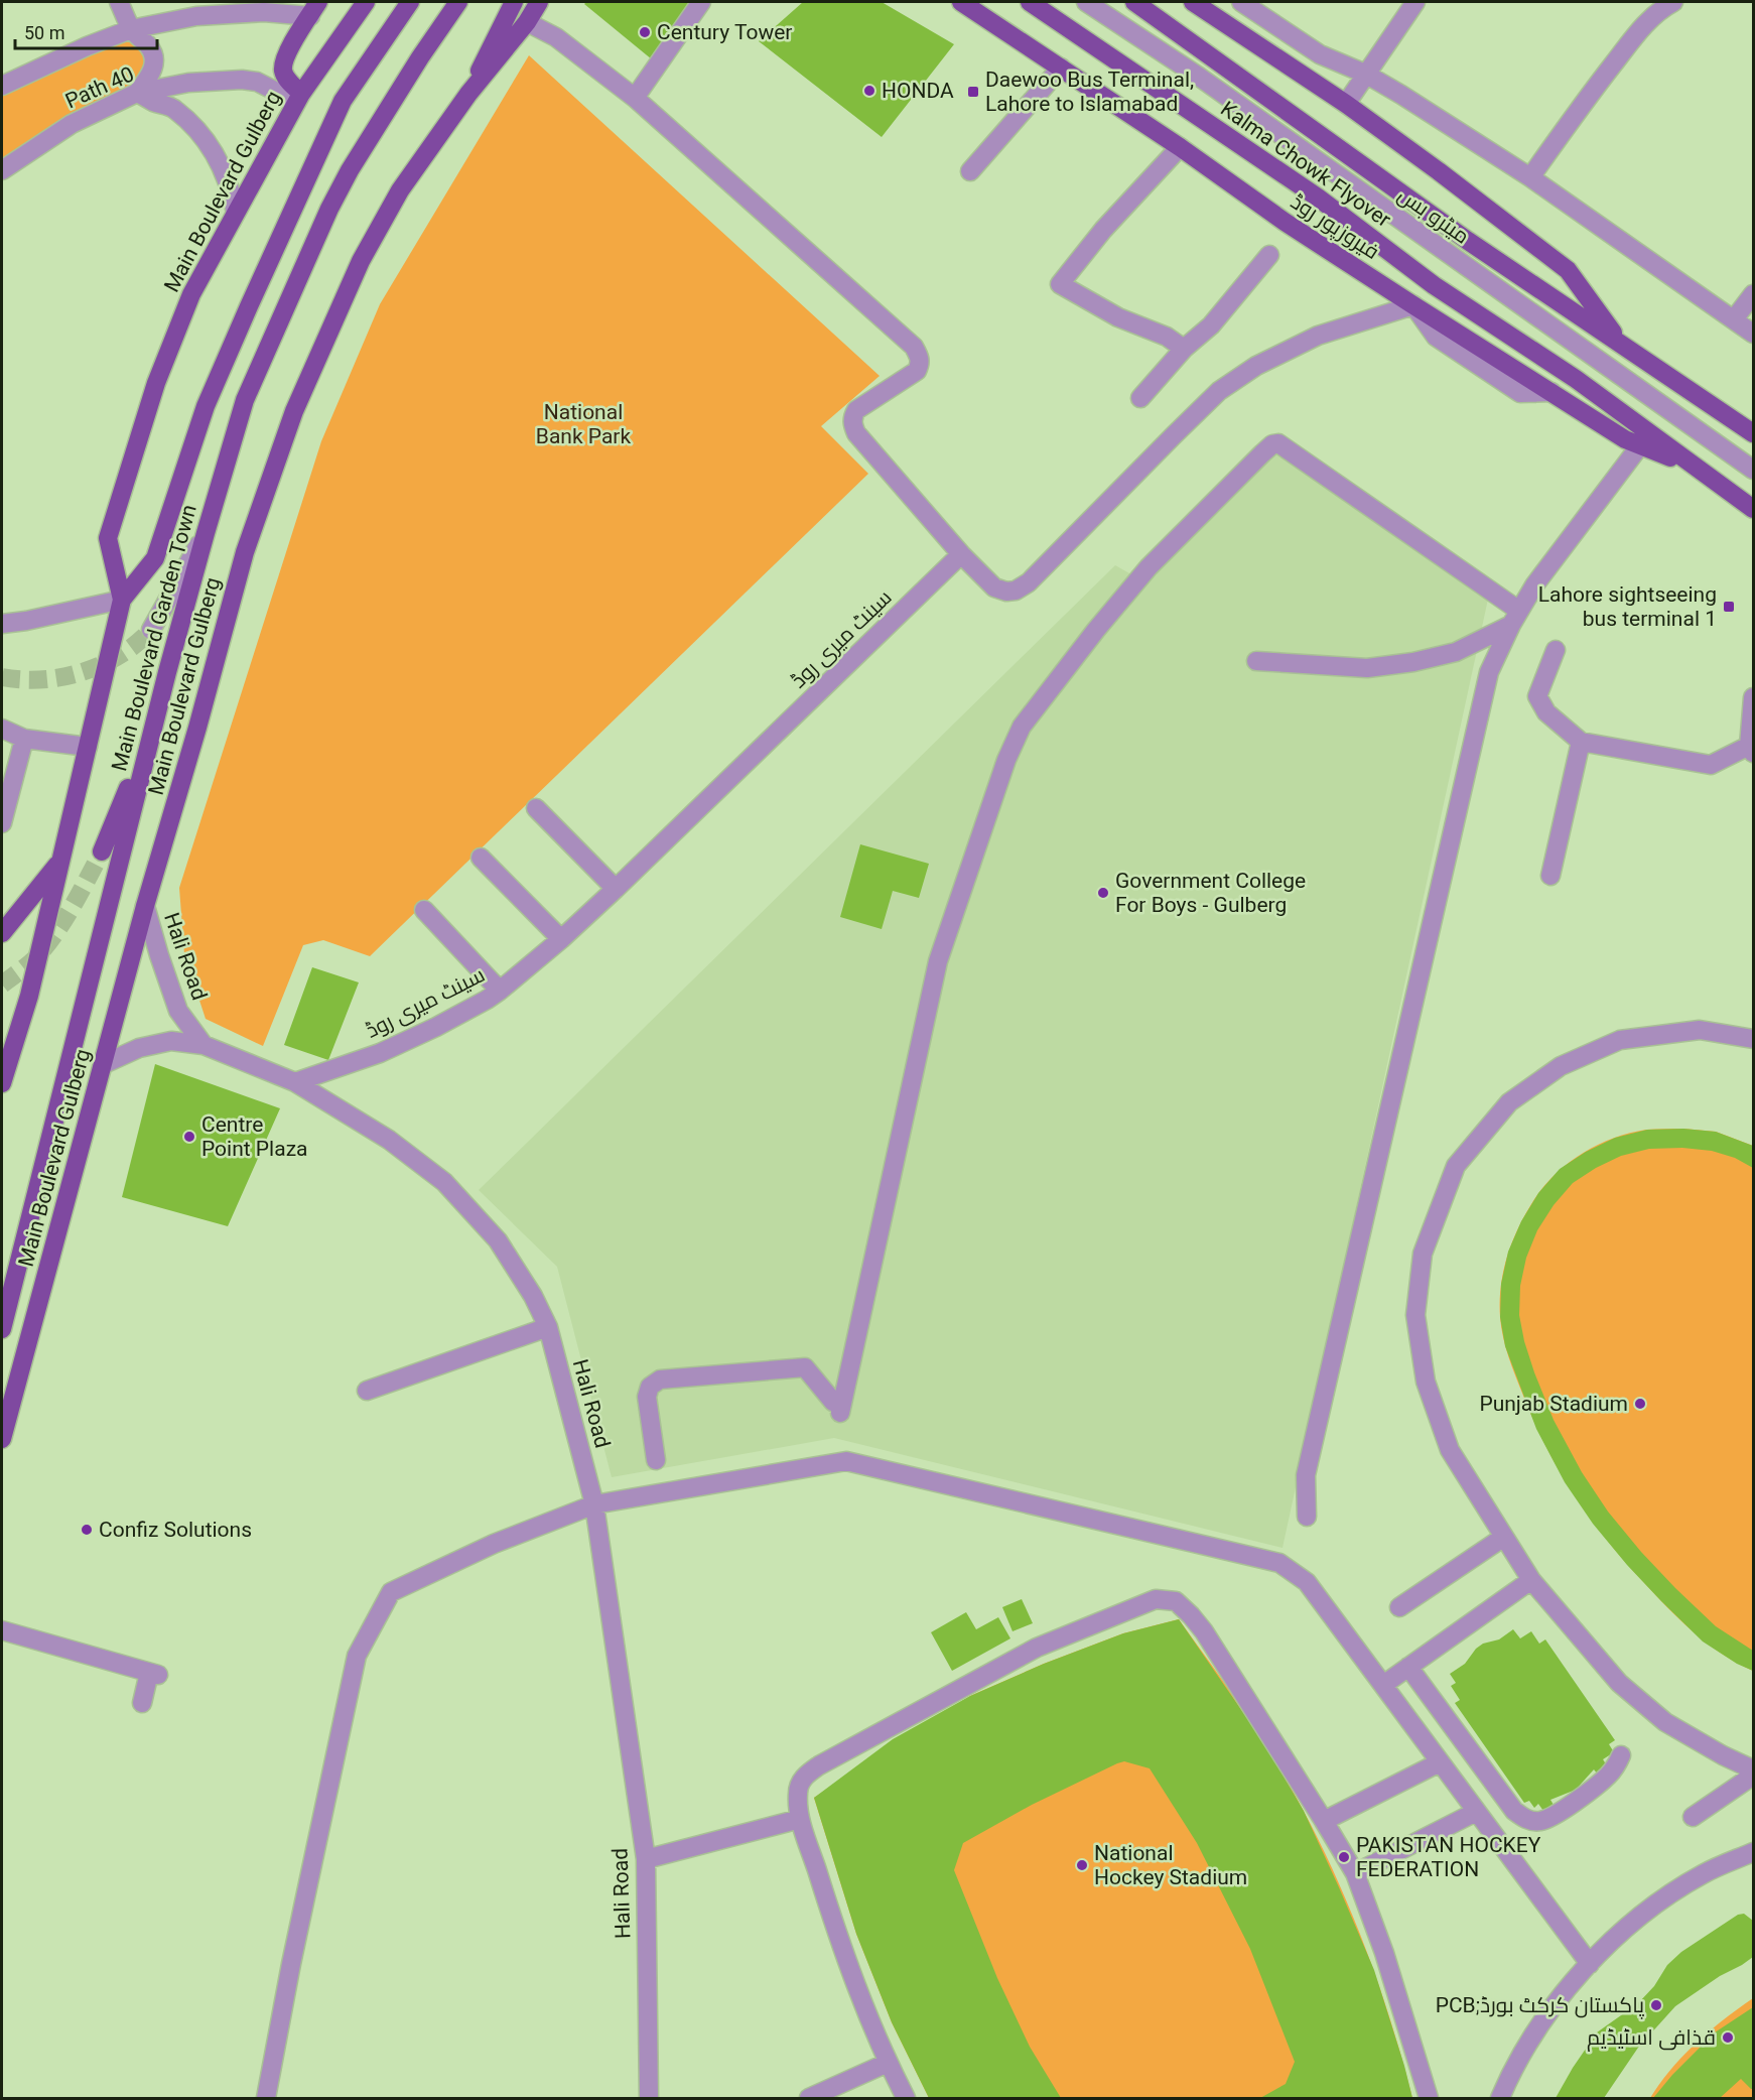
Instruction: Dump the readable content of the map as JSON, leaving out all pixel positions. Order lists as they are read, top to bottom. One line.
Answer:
{"streets":{"main road":["Kalma Chowk Flyover","Main Boulevard Gulberg","فیروزپور روڈ","Main Boulevard Garden Town"],"street":["Path 40","میٹرو بس","سینٹ میری روڈ","Hali Road"]},"crossings":[["Path 40","Main Boulevard Gulberg"],["Kalma Chowk Flyover","فیروزپور روڈ"],["Main Boulevard Gulberg","Main Boulevard Garden Town"],["Main Boulevard Gulberg","Hali Road"],["سینٹ میری روڈ","Hali Road"]],"parks":["National Bank Park"],"places":{"other":["Century Tower","HONDA","Government College For Boys - Gulberg","Centre Point Plaza","Punjab Stadium","Confiz Solutions","PAKISTAN HOCKEY FEDERATION","National Hockey Stadium","PCB;پاکستان کرکٹ بورڈ","قذافی اسٹیڈیم"],"transit":["Daewoo Bus Terminal, Lahore to Islamabad","Lahore sightseeing bus terminal 1"]},"scale_bar":"50 m"}
